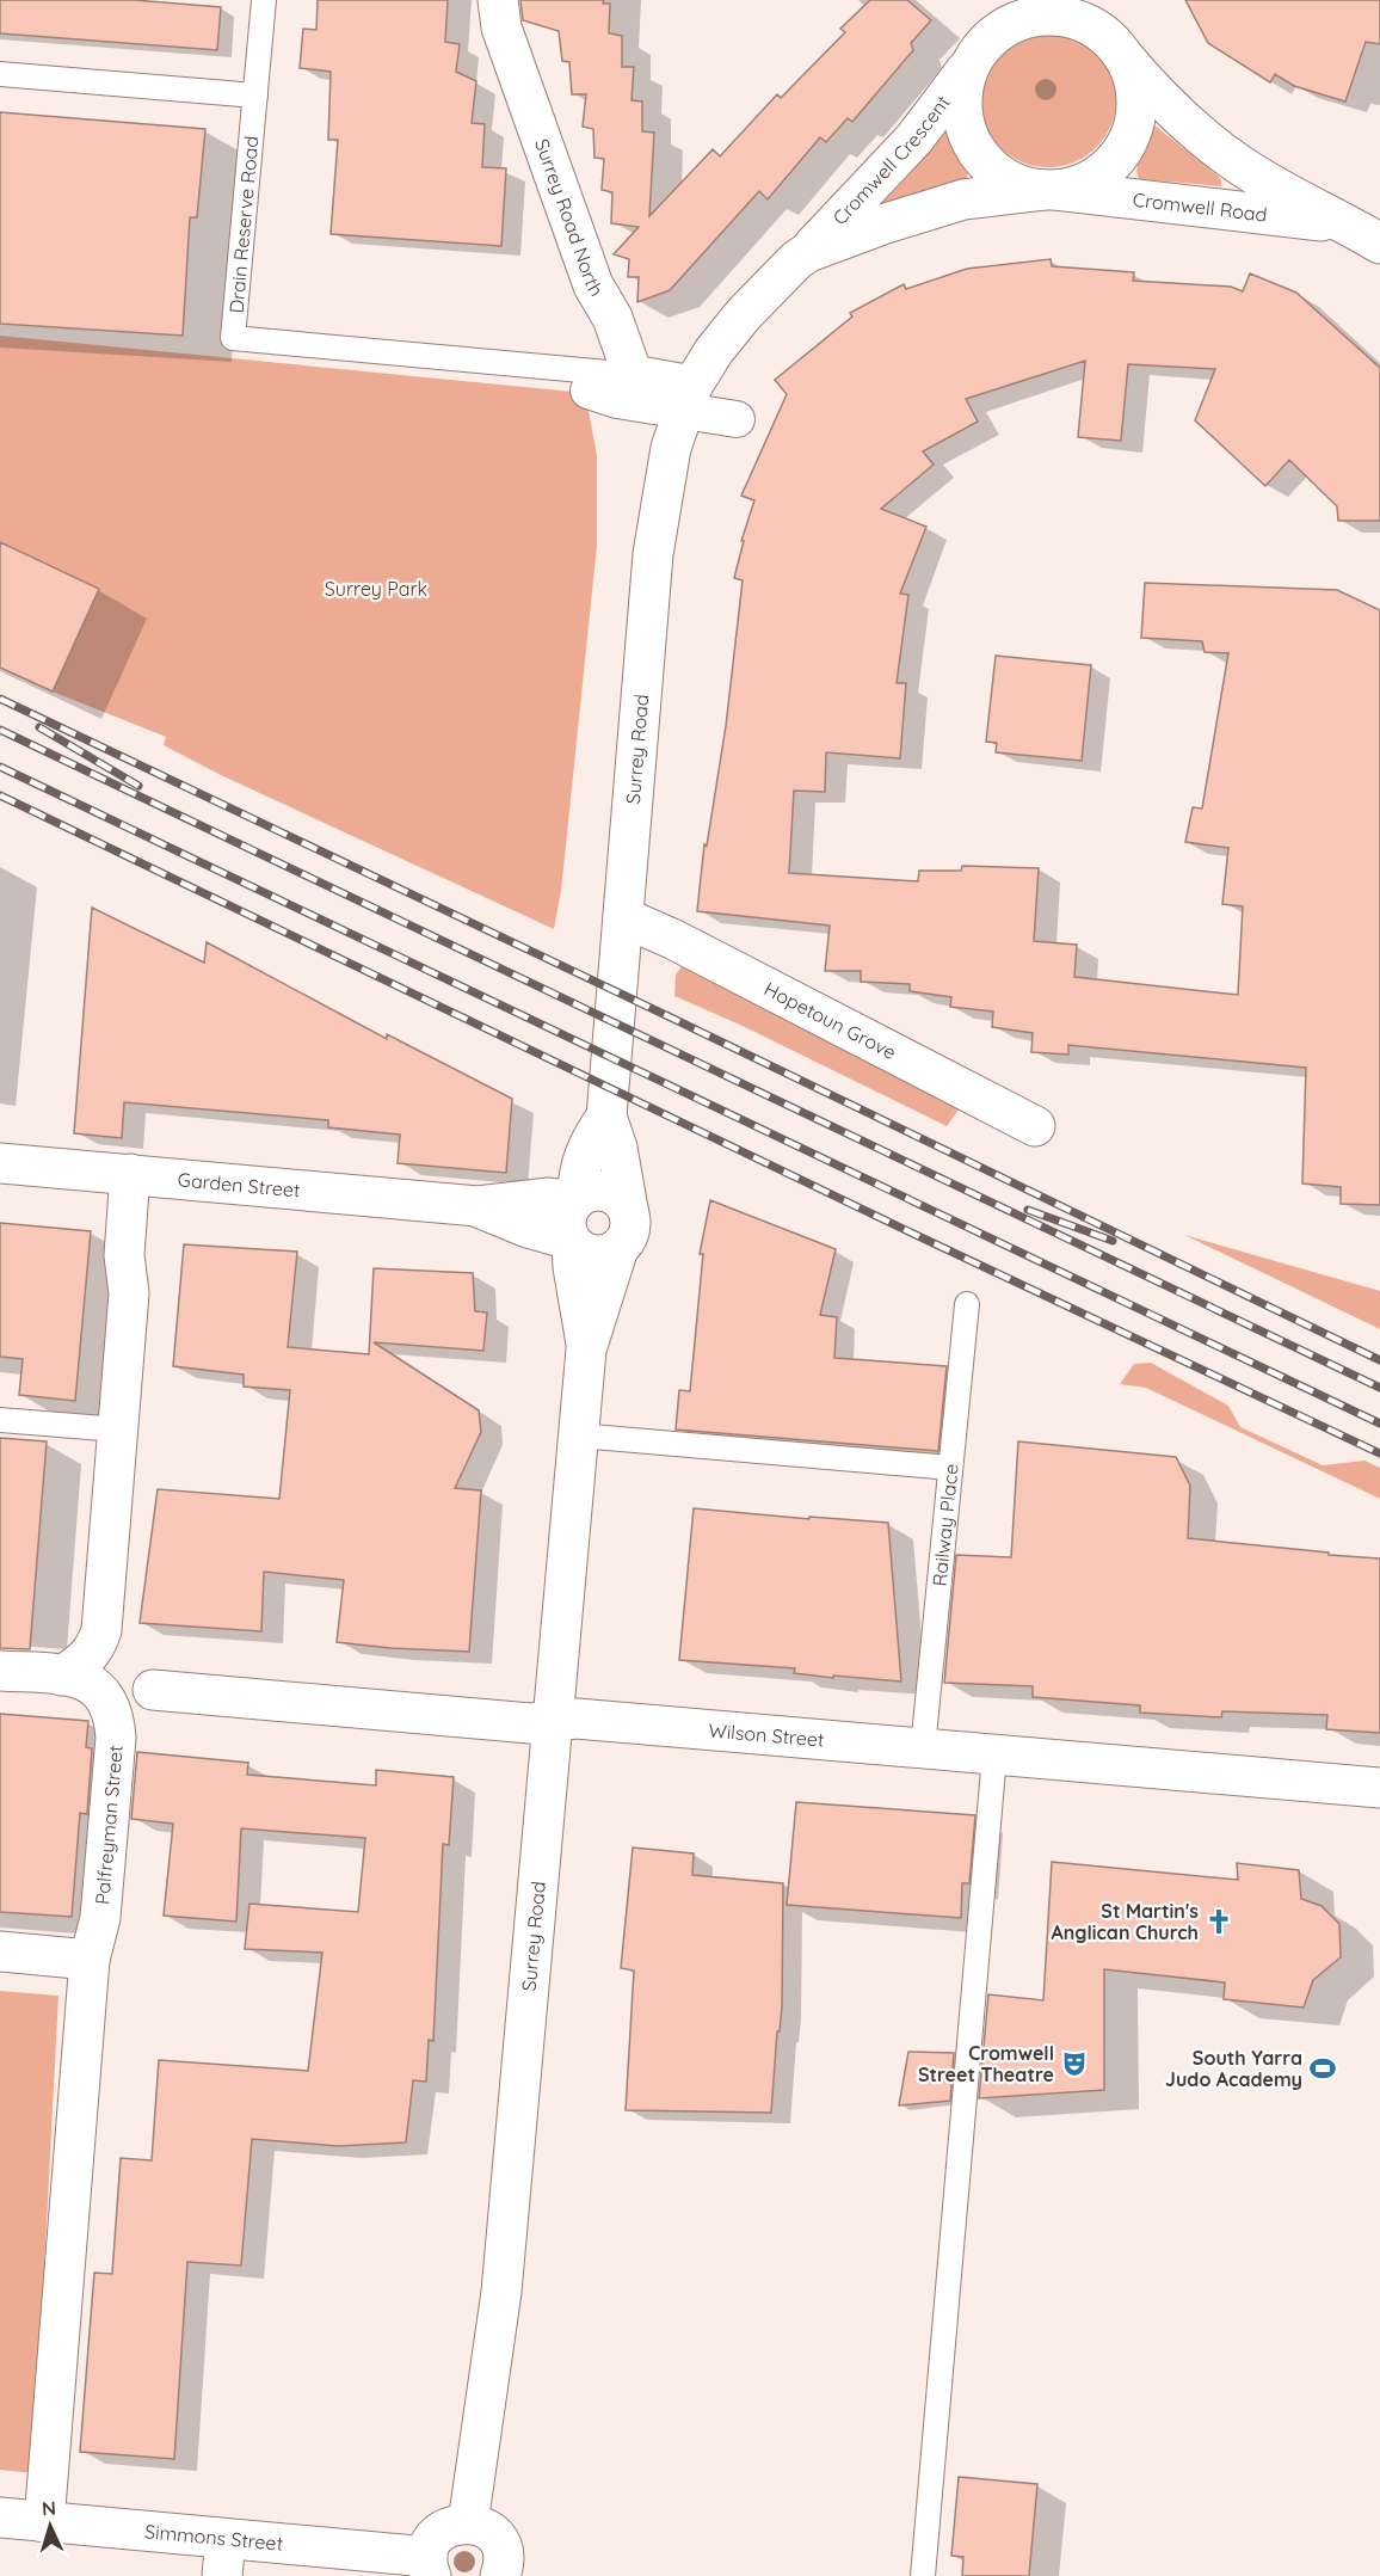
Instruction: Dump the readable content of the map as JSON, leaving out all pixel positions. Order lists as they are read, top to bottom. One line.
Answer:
{"streets":{"street":["Cromwell Crescent","Cromwell Road","Surrey Road North","Surrey Road","Hopetoun Grove","Garden Street","Wilson Street","Palfreyman Street","Simmons Street"],"lane":["Drain Reserve Road","Railway Place"]},"crossings":[["Cromwell Crescent","Cromwell Road"],["Cromwell Crescent","Surrey Road"],["Surrey Road North","Drain Reserve Road"],["Surrey Road","Hopetoun Grove"],["Surrey Road","Garden Street"],["Surrey Road","Wilson Street"],["Railway Place","Wilson Street"],["Palfreyman Street","Simmons Street"]],"parks":["Surrey Park"],"places":{"church":["St Martin's Anglican Church"],"theatre":["Cromwell Street Theatre"],"sports":["South Yarra Judo Academy"]},"north":"top"}
